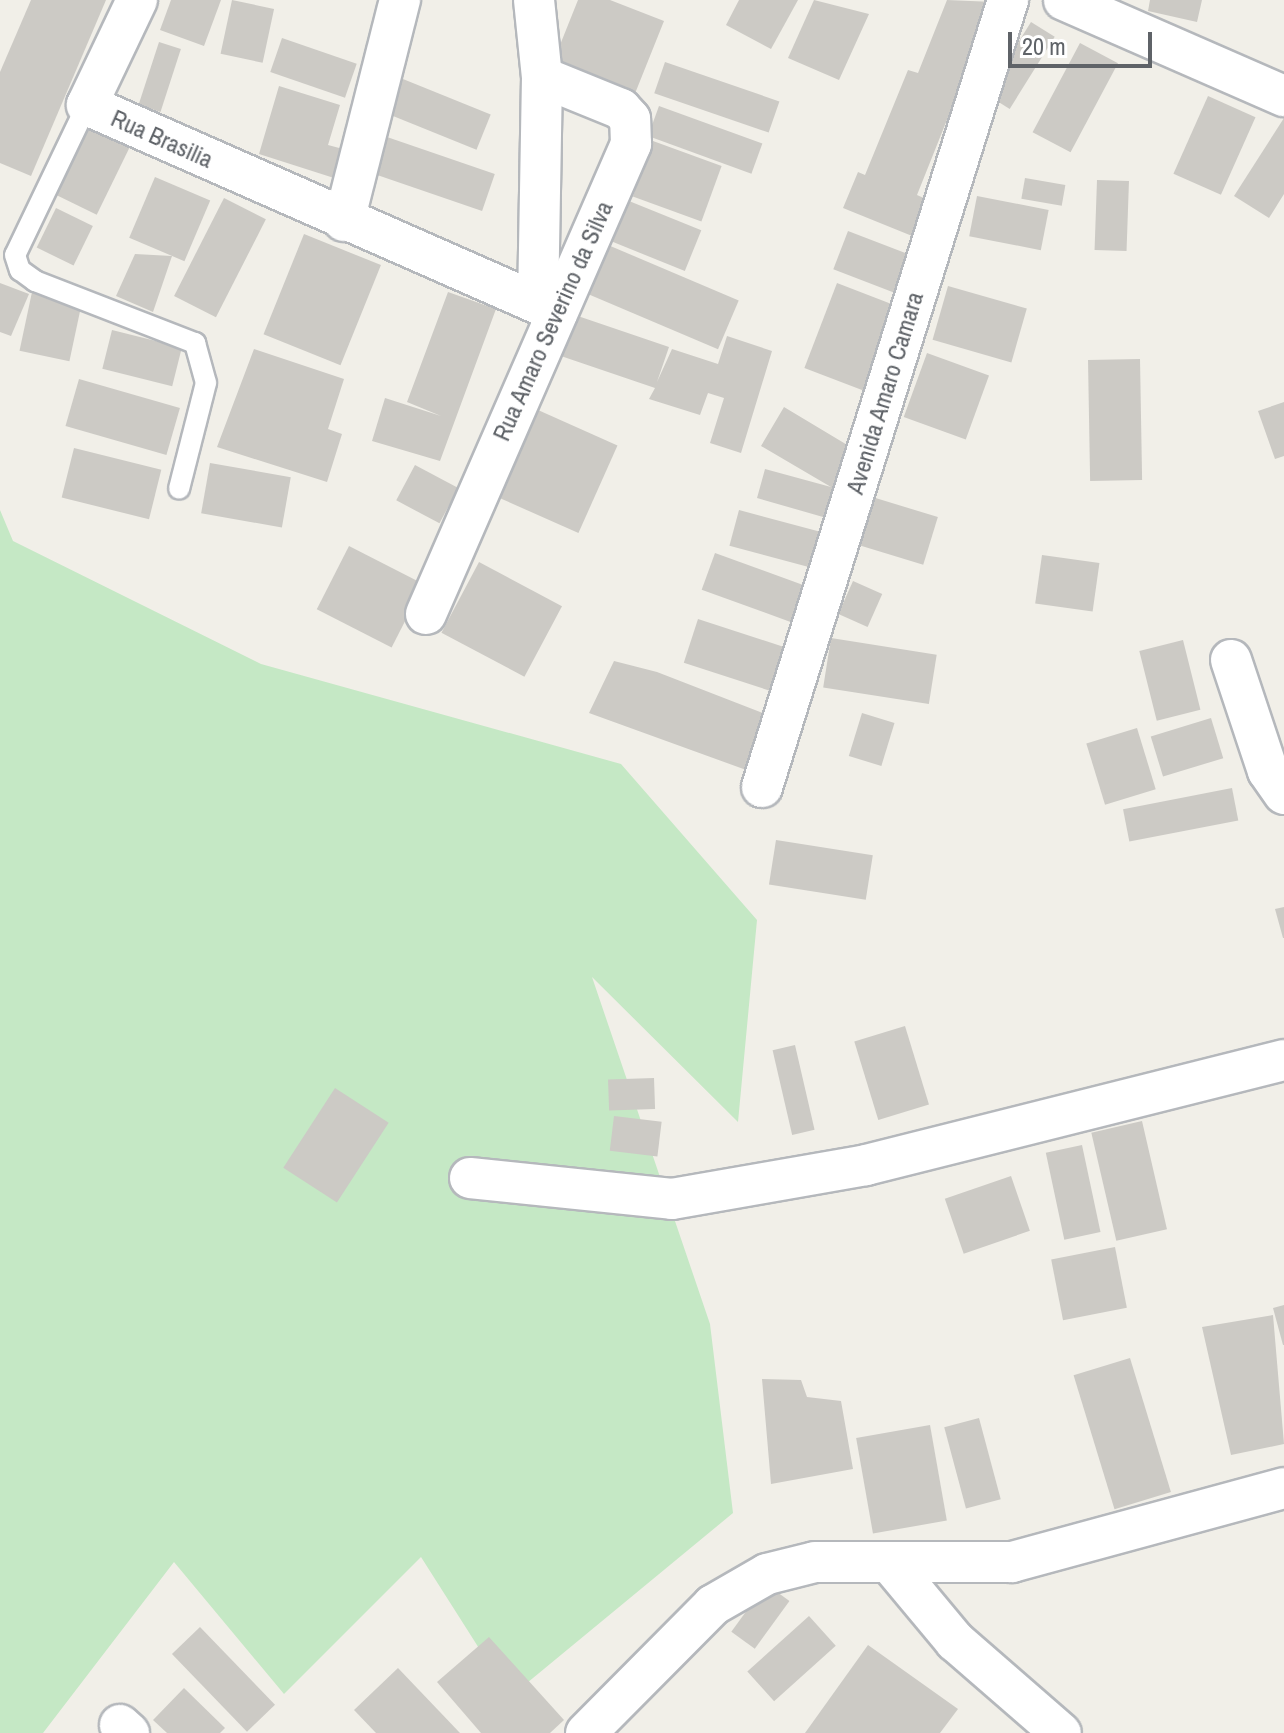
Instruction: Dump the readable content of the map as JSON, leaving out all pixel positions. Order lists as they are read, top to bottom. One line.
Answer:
{"streets":{"street":["Rua Brasilia","Rua Amaro Severino da Silva","Avenida Amaro Camara"]},"crossings":[["Rua Brasilia","Rua Amaro Severino da Silva"]],"scale_bar":"20 m"}
